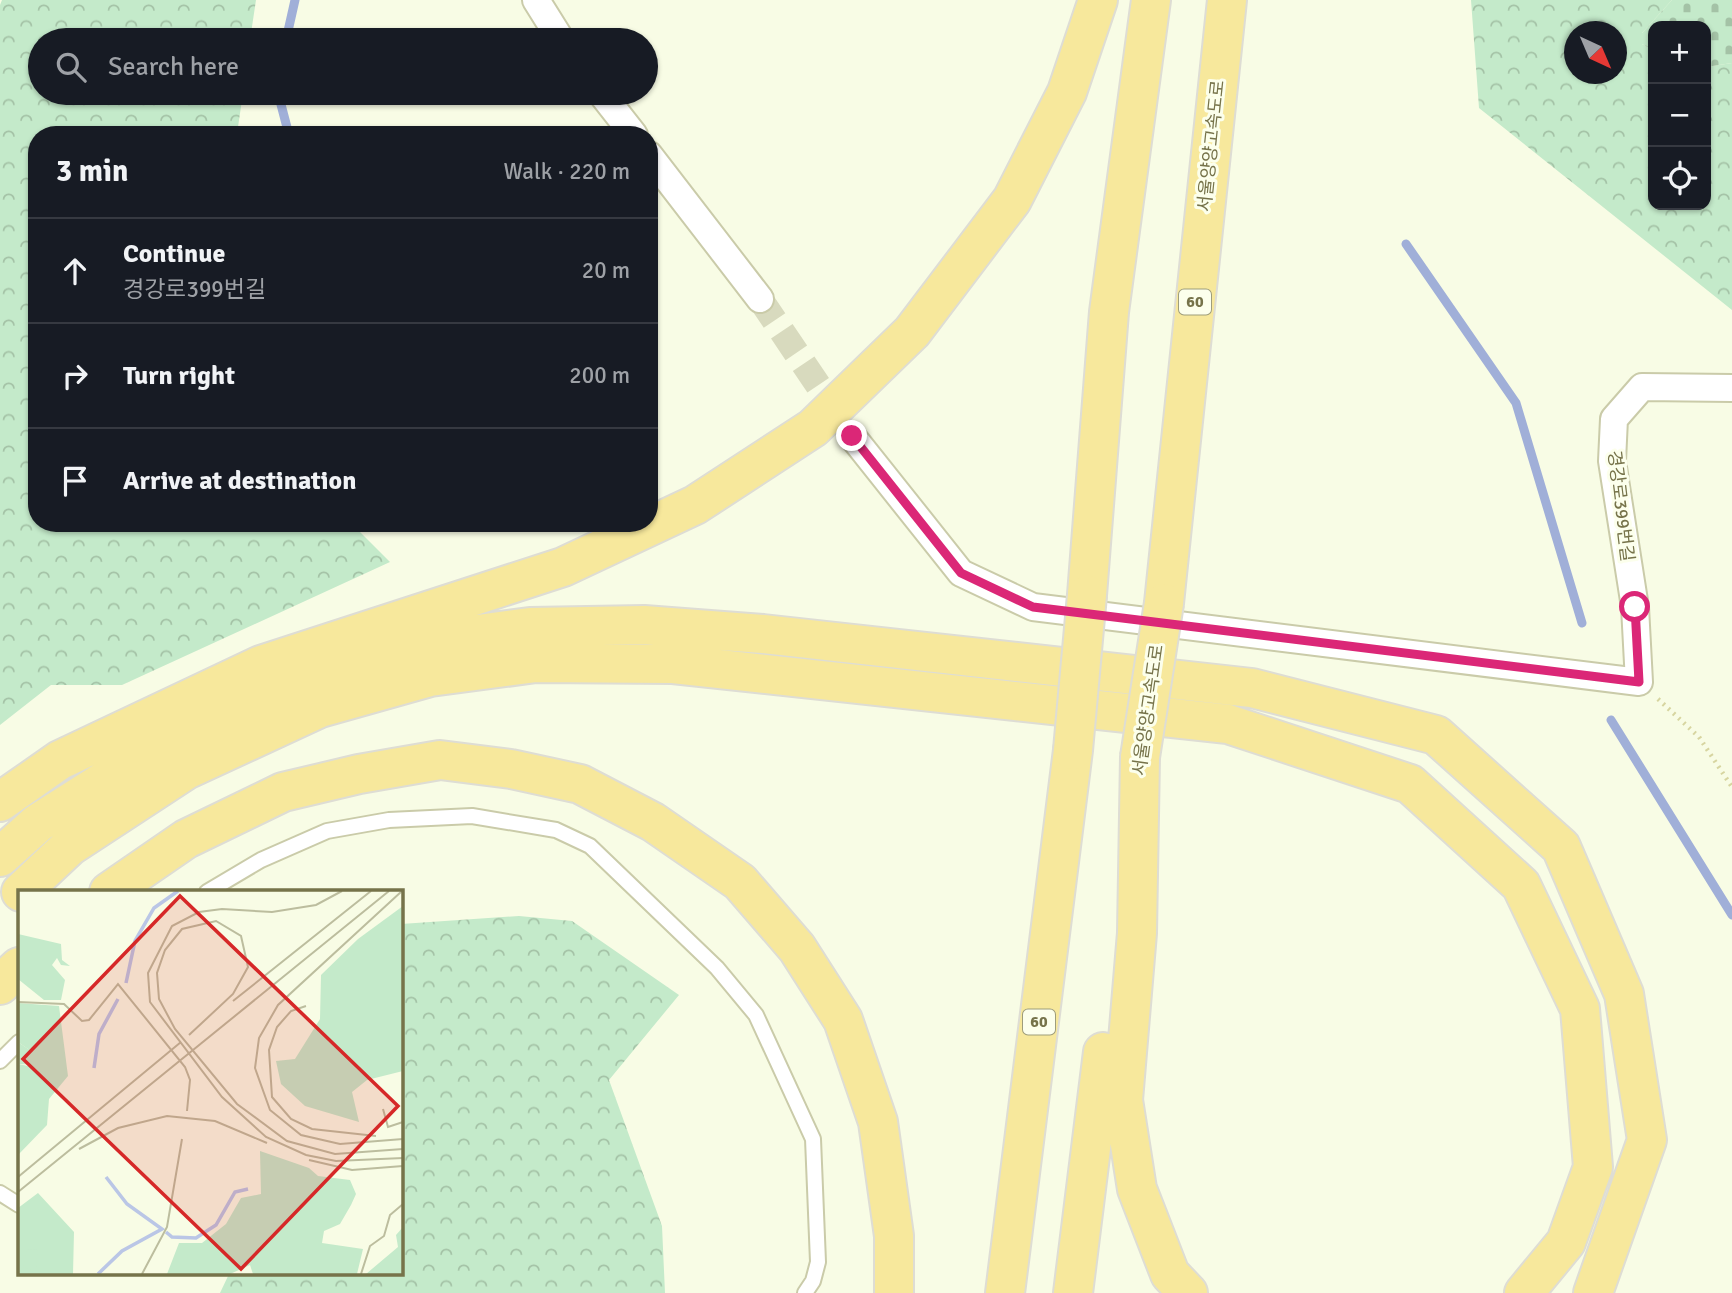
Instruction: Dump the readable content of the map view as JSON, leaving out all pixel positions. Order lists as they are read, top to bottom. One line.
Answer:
{"streets":{"highway":["서울양양고속도로","60"],"street":["경강로399번길"]},"north":"bottom right","page":{"map_buttons":["+","−"],"search":"Search here","heading":["3 min","Walk · 220 m"],"list":[["Continue","경강로399번길","20 m"],["Turn right","200 m"],"Arrive at destination"]}}
